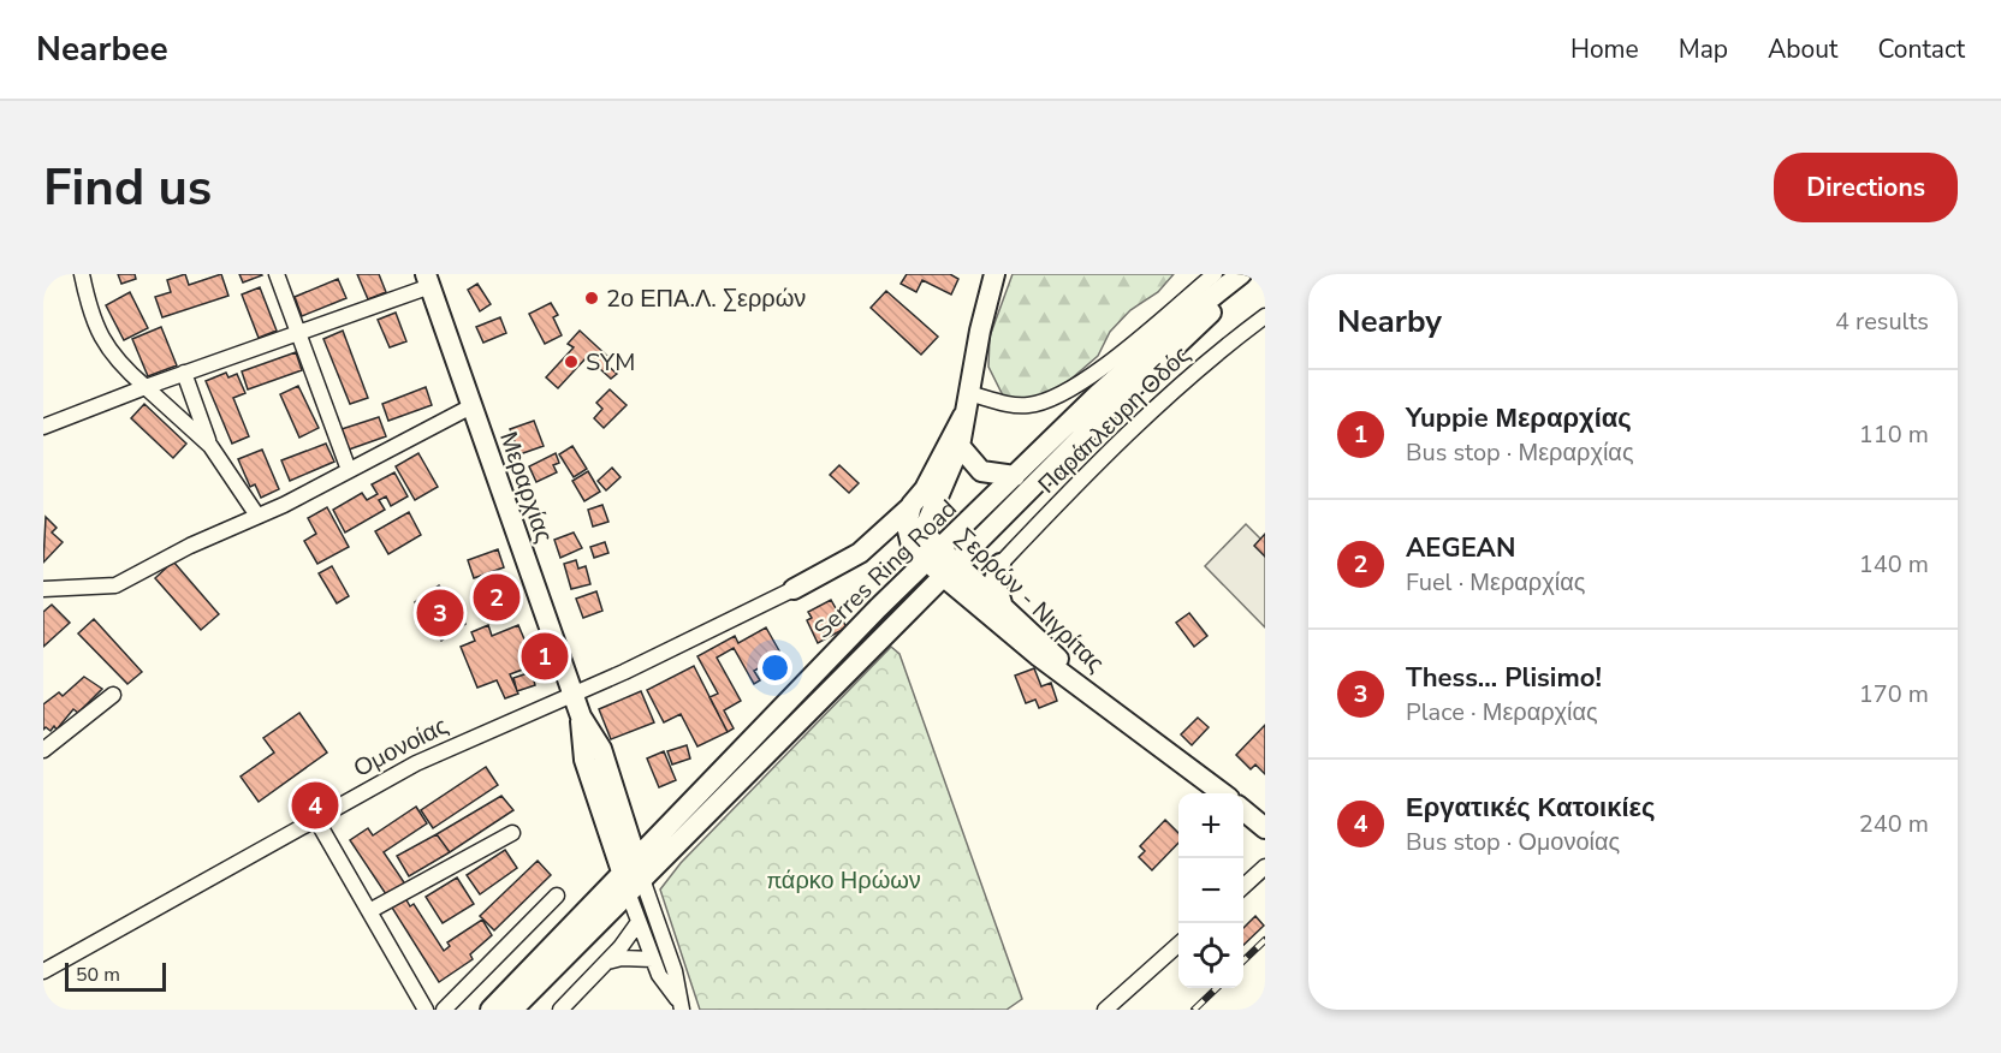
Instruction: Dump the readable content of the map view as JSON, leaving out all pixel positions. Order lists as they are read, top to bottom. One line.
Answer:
{"streets":{"main road":["Μεραρχίας","Serres Ring Road","Σερρών - Νιγρίτας"],"street":["Παράπλευρη Οδός","Ομονοίας"]},"crossings":[["Μεραρχίας","Serres Ring Road"],["Μεραρχίας","Ομονοίας"],["Serres Ring Road","Σερρών - Νιγρίτας"]],"parks":["πάρκο Ηρώων"],"places":["2ο ΕΠΑ.Λ. Σερρών","SYM"],"scale_bar":"50 m","page":{"header":"Nearbee","nav":["Home","Map","About","Contact"],"buttons":"Directions","title":"Find us","heading":["Nearby","4 results"],"list":[{"mark":"1","name":"Yuppie Μεραρχίας","note":"Bus stop · Μεραρχίας","value":"110 m"},{"mark":"2","name":"AEGEAN","note":"Fuel · Μεραρχίας","value":"140 m"},{"mark":"3","name":"Thess… Plisimo!","note":"Place · Μεραρχίας","value":"170 m"},{"mark":"4","name":"Εργατικές Κατοικίες","note":"Bus stop · Ομονοίας","value":"240 m"}],"pins":["2","3","1","4"],"map_buttons":["+","−"],"scale":"50 m"}}
